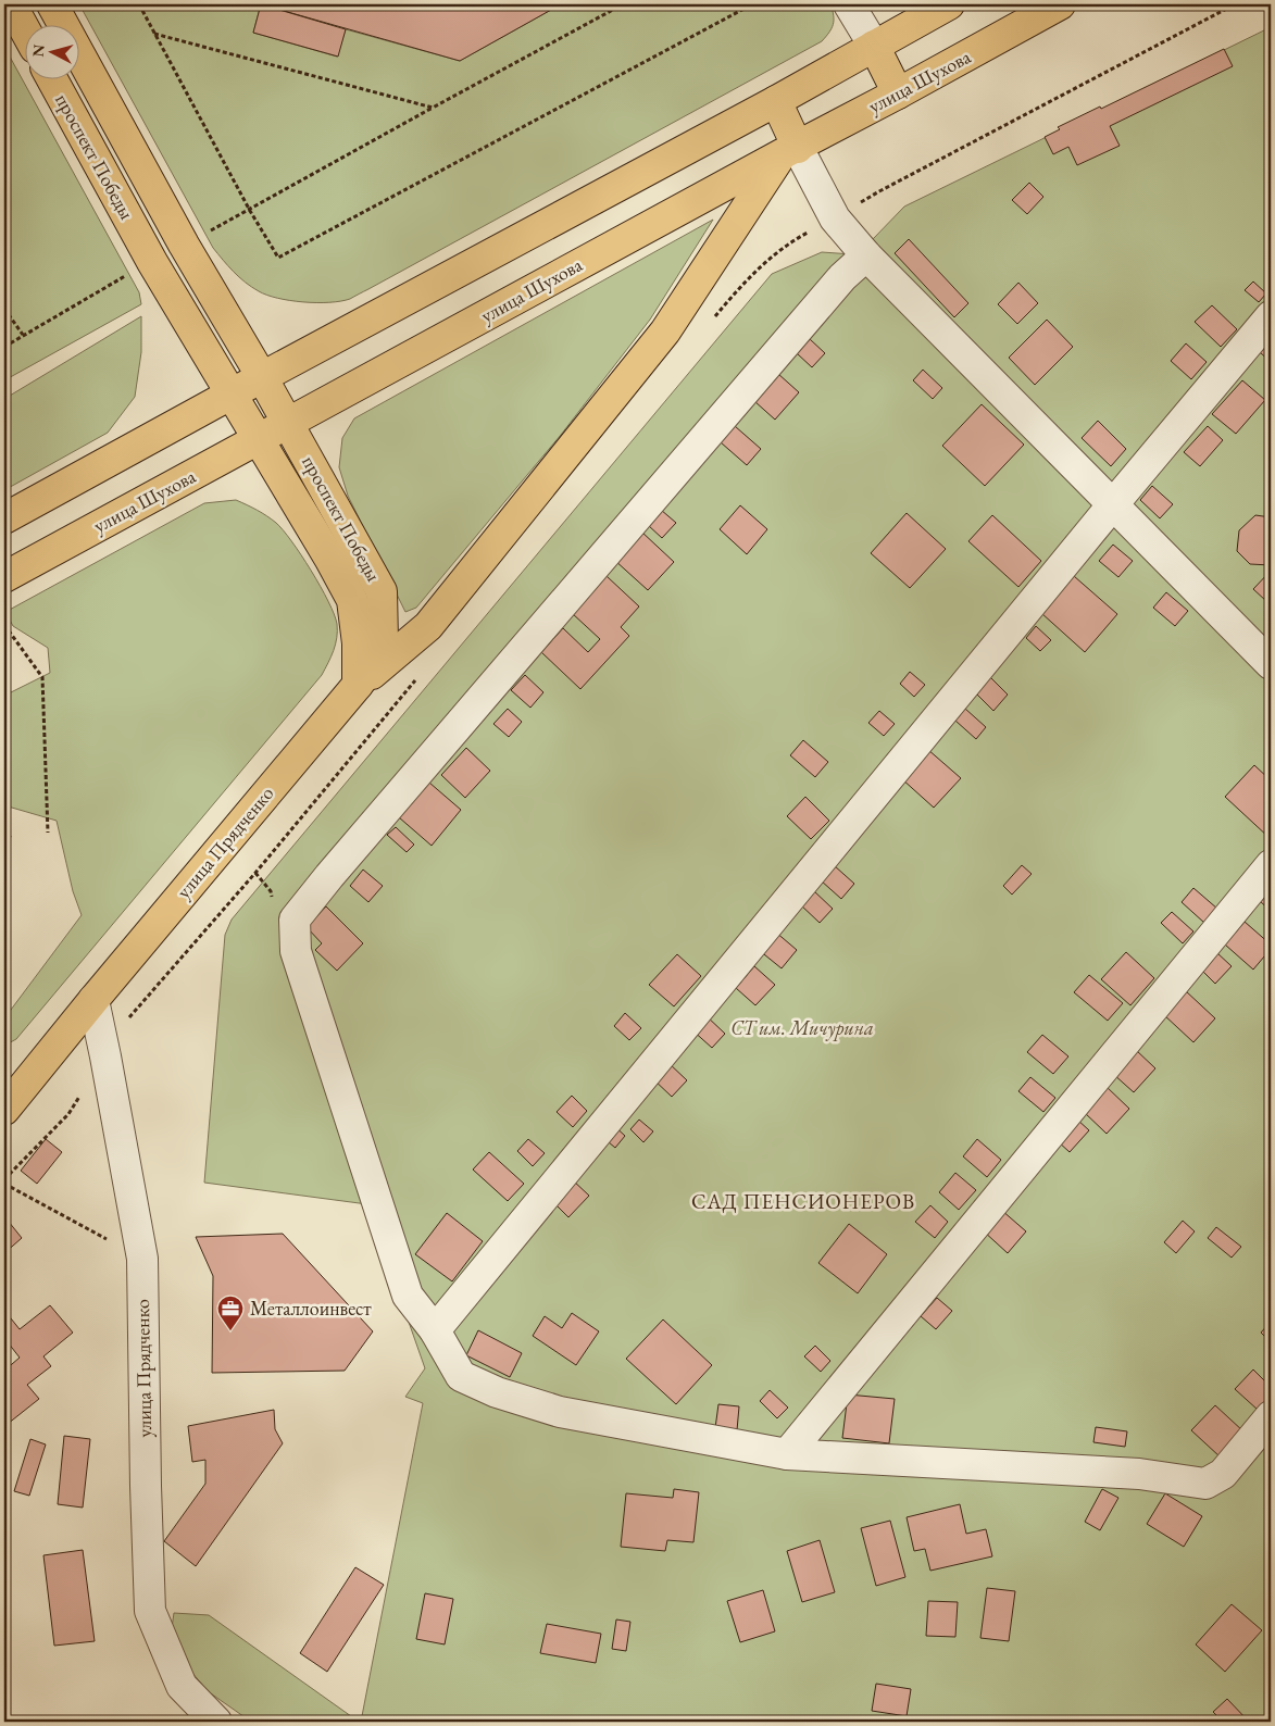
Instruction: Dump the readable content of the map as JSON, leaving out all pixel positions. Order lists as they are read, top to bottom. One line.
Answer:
{"streets":{"main road":["улица Шухова","проспект Победы","улица Прядченко"]},"crossings":[["улица Шухова","проспект Победы"],["проспект Победы","улица Прядченко"]],"districts":["САД ПЕНСИОНЕРОВ"],"parks":["СТ им. Мичурина"],"places":{"office":["Металлоинвест"]},"north":"left"}
